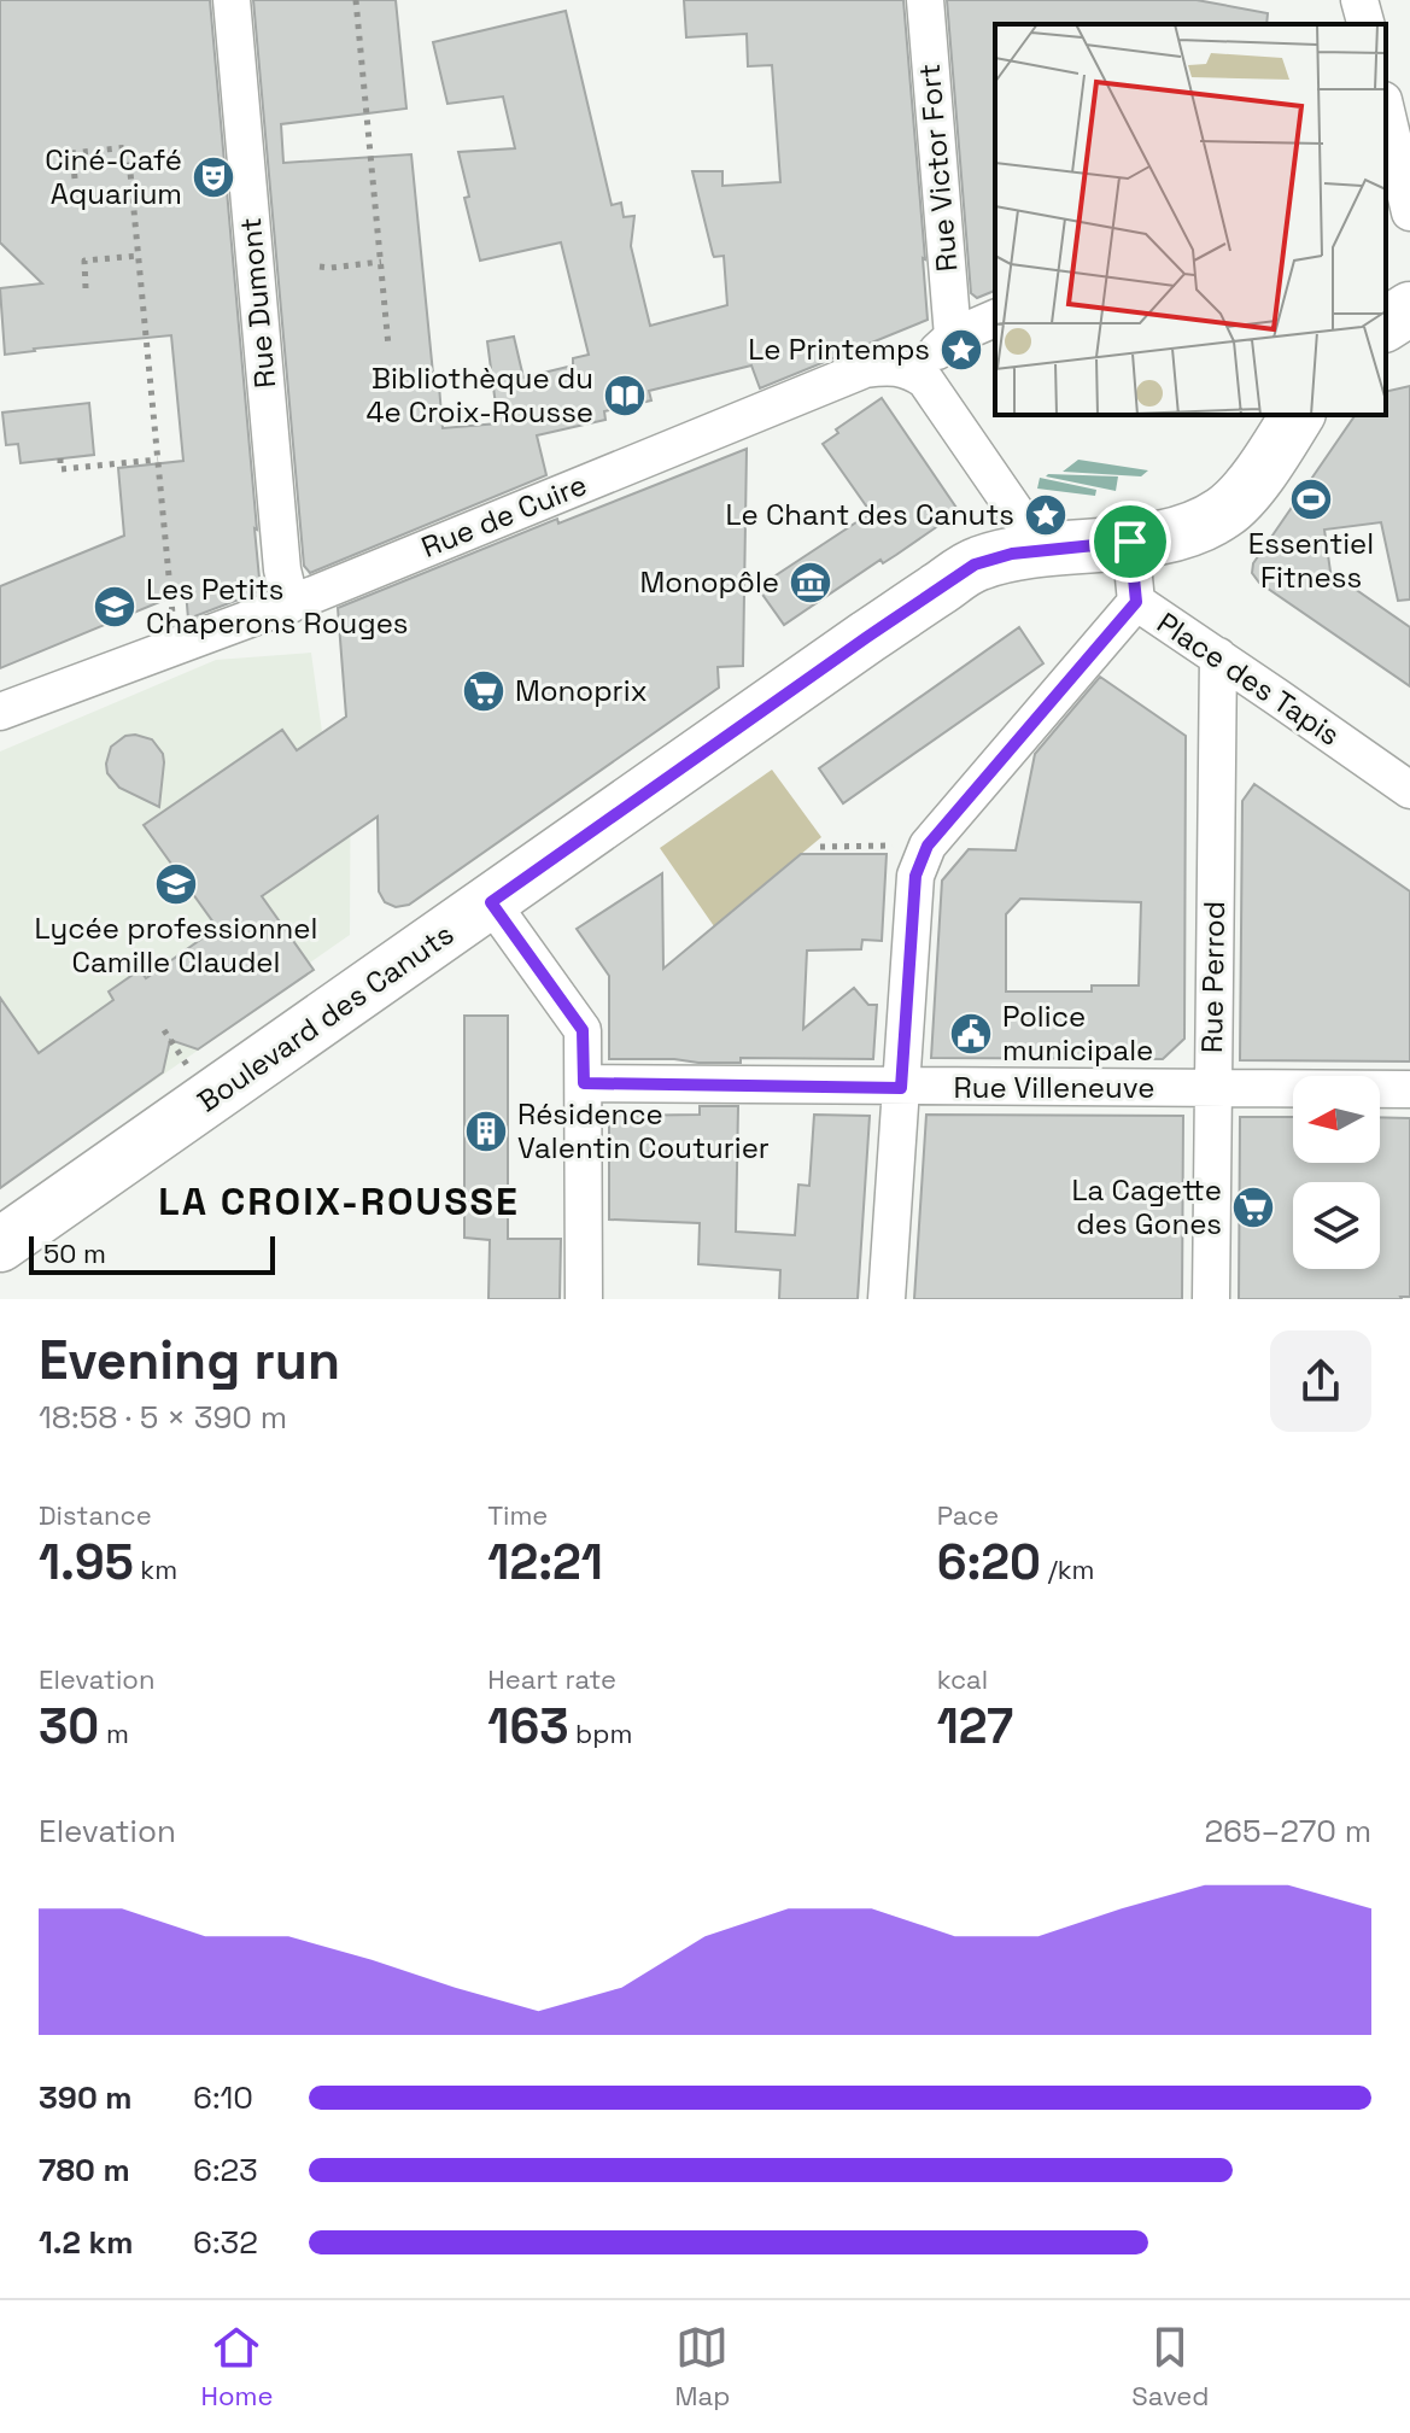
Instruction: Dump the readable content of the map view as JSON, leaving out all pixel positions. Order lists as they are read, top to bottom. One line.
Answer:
{"streets":{"main road":["Boulevard des Canuts"],"street":["Rue Victor Fort","Rue Dumont","Rue de Cuire","Place des Tapis","Rue Perrod","Rue Villeneuve"]},"crossings":[["Rue Dumont","Rue de Cuire"],["Place des Tapis","Rue Perrod"],["Place des Tapis","Boulevard des Canuts"],["Rue Perrod","Rue Villeneuve"]],"districts":["LA CROIX-ROUSSE"],"places":{"theatre":["Ciné-Café Aquarium"],"place":["Le Printemps","Le Chant des Canuts"],"library":["Bibliothèque du 4e Croix-Rousse"],"sports":["Essentiel Fitness"],"museum":["Monopôle"],"school or university":["Les Petits Chaperons Rouges","Lycée professionnel Camille Claudel"],"supermarket":["Monoprix","La Cagette des Gones"],"public building":["Police municipale"],"building":["Résidence Valentin Couturier"]},"scale_bar":"50 m","north":"left","page":{"scale":"50 m","heading":["Evening run","18:58 · 5 × 390 m"],"stats":[["Distance","1.95 km"],["Time","12:21"],["Pace","6:20 /km"],["Elevation","30 m"],["Heart rate","163 bpm"],["kcal","127"]],"chart":["Elevation","265–270 m"],"list":[{"name":"390 m","note":"6:10"},{"name":"780 m","note":"6:23"},{"name":"1.2 km","note":"6:32"}],"tabs":["Home","Map","Saved"]}}
